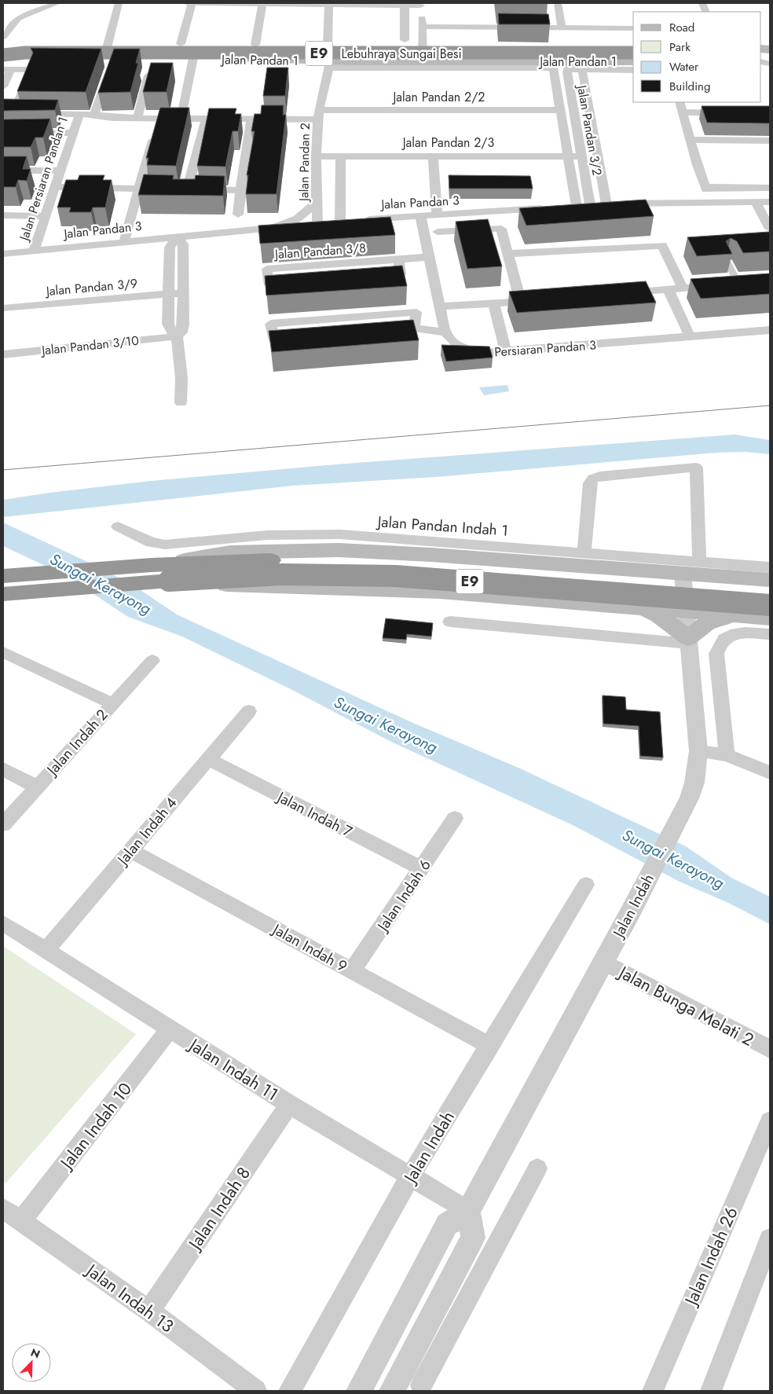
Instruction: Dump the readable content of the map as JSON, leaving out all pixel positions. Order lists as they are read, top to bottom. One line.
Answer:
{"streets":{"highway":["E9","Lebuhraya Sungai Besi"],"main road":["Jalan Pandan 1"],"street":["Jalan Pandan 2/2","Jalan Pandan 3/2","Jalan Pandan 2/3","Jalan Pandan 2","Jalan Persiaran Pandan 1","Jalan Pandan 3","Jalan Pandan 3/8","Jalan Pandan 3/9","Jalan Pandan 3/10","Persiaran Pandan 3","Jalan Pandan Indah 1","Jalan Indah 2","Jalan Indah 7","Jalan Indah 4","Jalan Indah 6","Jalan Indah","Jalan Indah 9","Jalan Bunga Melati 2","Jalan Indah 11","Jalan Indah 10","Jalan Indah 8","Jalan Indah 26","Jalan Indah 13"]},"crossings":[["Lebuhraya Sungai Besi","Jalan Pandan 1"],["Jalan Pandan 1","Jalan Pandan 3/2"],["Jalan Pandan 1","Jalan Pandan 2"],["Jalan Pandan 2/2","Jalan Pandan 2"],["Jalan Pandan 2/2","Jalan Persiaran Pandan 1"],["Jalan Pandan 3/2","Jalan Pandan 2/3"],["Jalan Pandan 2/3","Jalan Pandan 2"],["Jalan Pandan 2","Jalan Pandan 3"],["Jalan Persiaran Pandan 1","Jalan Pandan 3"],["Jalan Indah 7","Jalan Indah 4"],["Jalan Indah 7","Jalan Indah 6"],["Jalan Indah 4","Jalan Indah 9"],["Jalan Indah 4","Jalan Indah 11"],["Jalan Indah 6","Jalan Indah 9"],["Jalan Indah","Jalan Indah 9"],["Jalan Indah","Jalan Bunga Melati 2"],["Jalan Indah","Jalan Indah 11"],["Jalan Indah 11","Jalan Indah 10"],["Jalan Indah 11","Jalan Indah 8"],["Jalan Indah 10","Jalan Indah 13"],["Jalan Indah 8","Jalan Indah 13"]],"water":["Sungai Kerayong"],"legend":["Road","Park","Water","Building"],"north":"top right"}
